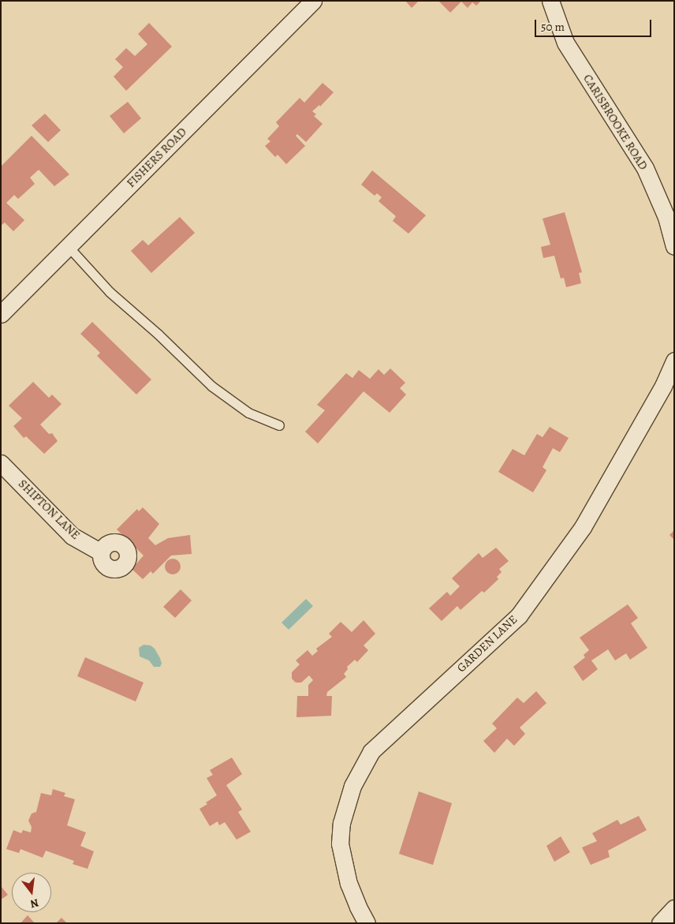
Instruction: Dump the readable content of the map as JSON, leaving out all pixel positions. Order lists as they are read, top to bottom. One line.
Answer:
{"streets":{"street":["CARISBROOKE ROAD","FISHERS ROAD","SHIPTON LANE","GARDEN LANE"]},"scale_bar":"50 m","north":"bottom"}
